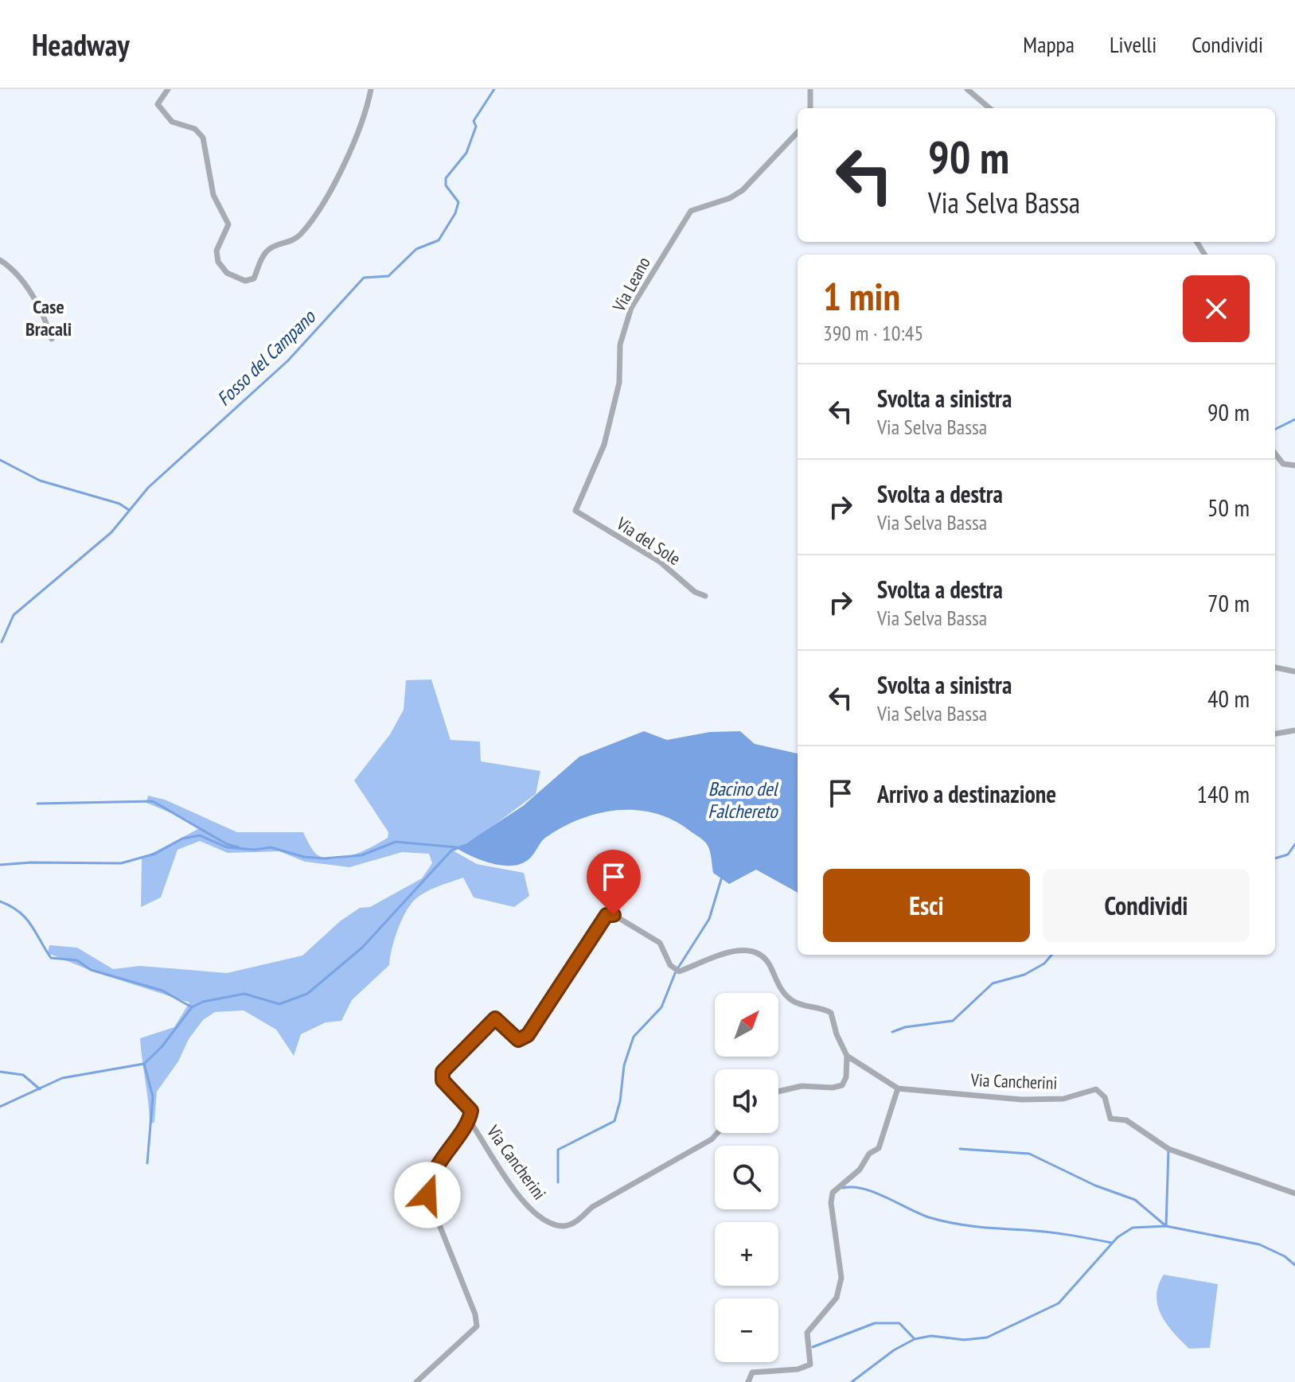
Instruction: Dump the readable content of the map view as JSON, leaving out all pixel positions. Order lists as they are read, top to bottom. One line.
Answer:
{"streets":{"street":["Via Leano","Via del Sole","Via Cancherini"]},"crossings":[["Via Leano","Via del Sole"]],"districts":["Case Bracali"],"water":["Fosso del Campano","Bacino del Falchereto"],"north":"top right","page":{"header":"Headway","nav":["Mappa","Livelli","Condividi"],"turn":["90 m","Via Selva Bassa"],"heading":["1 min","390 m · 10:45"],"list":[{"name":"Svolta a sinistra","note":"Via Selva Bassa","value":"90 m"},{"name":"Svolta a destra","note":"Via Selva Bassa","value":"50 m"},{"name":"Svolta a destra","note":"Via Selva Bassa","value":"70 m"},{"name":"Svolta a sinistra","note":"Via Selva Bassa","value":"40 m"},{"name":"Arrivo a destinazione","value":"140 m"}],"buttons":["Esci","Condividi"],"map_buttons":["+","−"]}}
